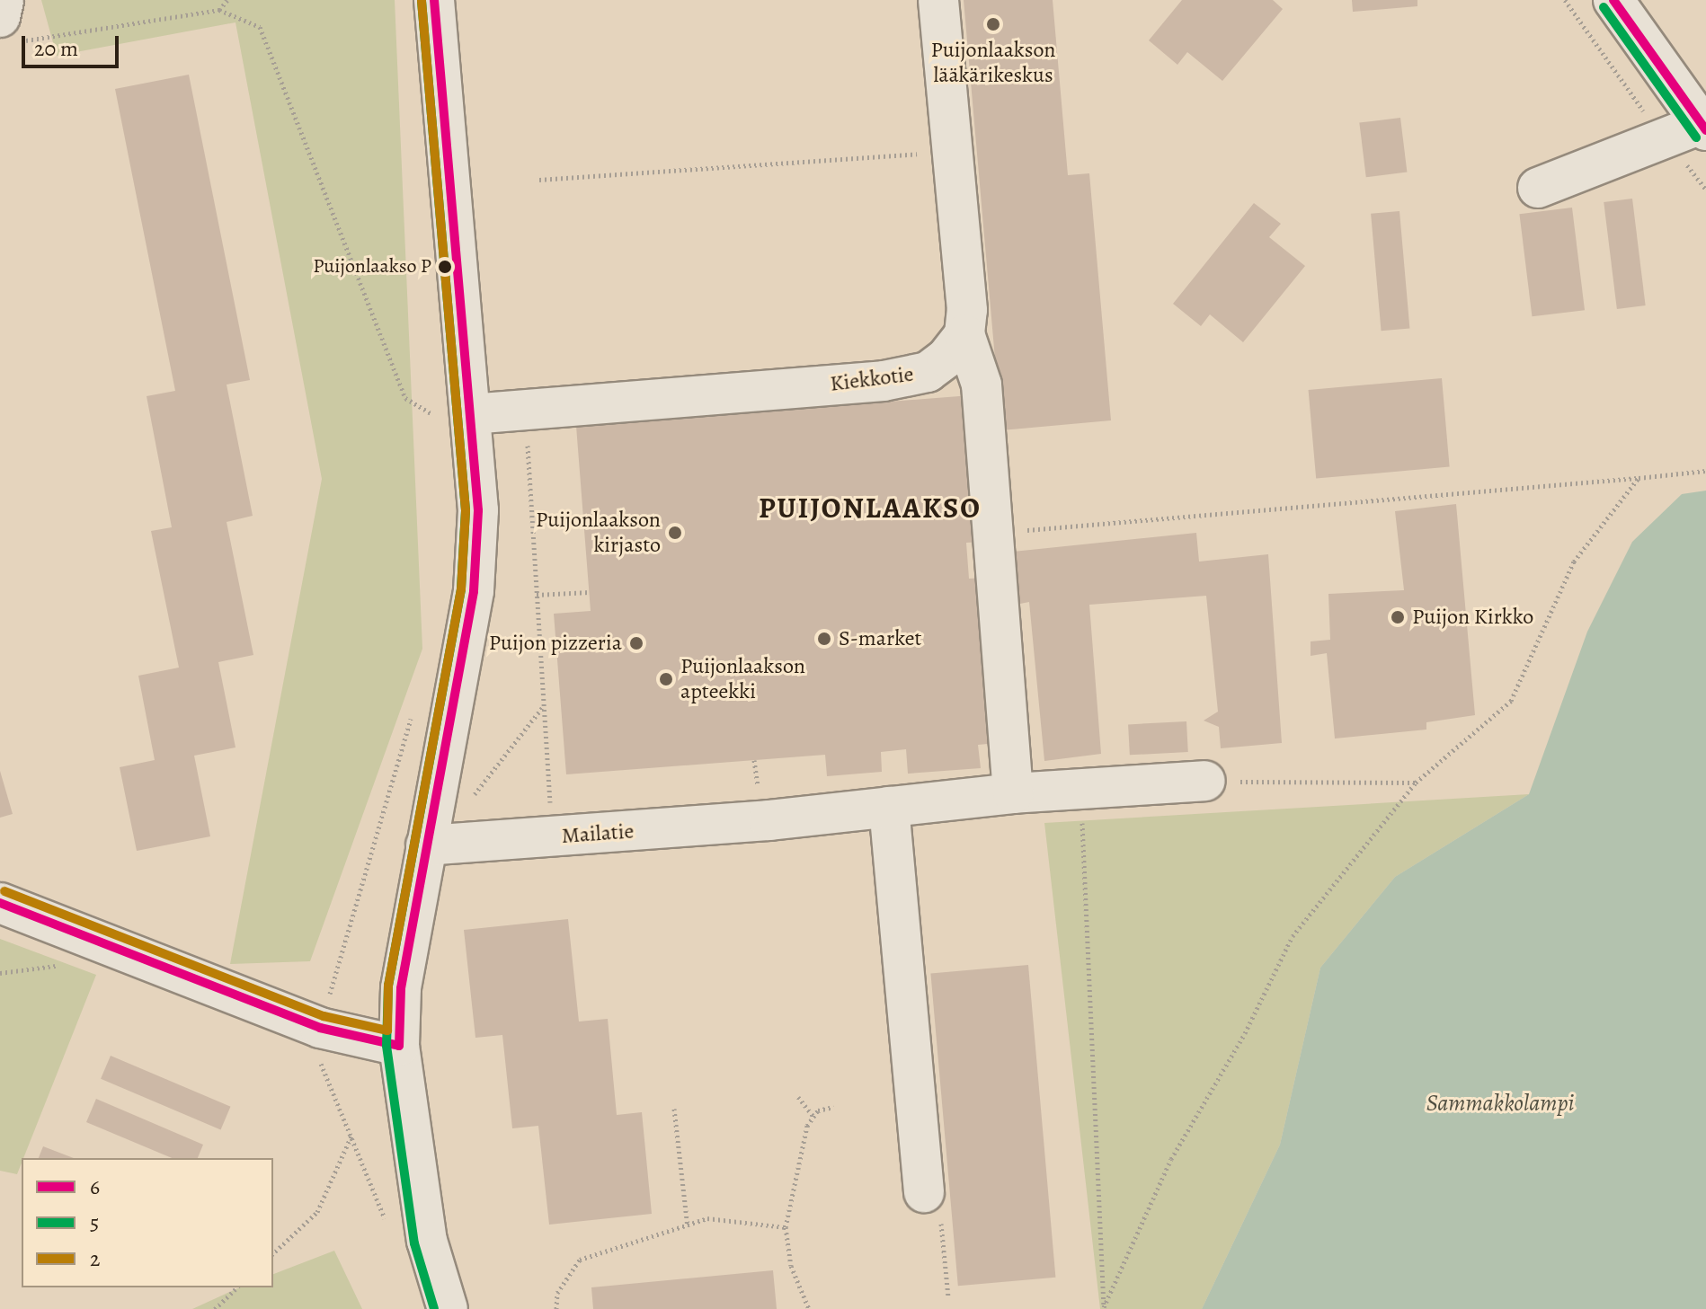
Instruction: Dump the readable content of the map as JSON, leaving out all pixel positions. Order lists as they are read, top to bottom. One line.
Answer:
{"streets":{"street":["Kiekkotie","Mailatie"]},"districts":["PUIJONLAAKSO"],"water":["Sammakkolampi"],"places":["Puijonlaakson lääkärikeskus","Puijonlaakso P","Puijonlaakson kirjasto","Puijon Kirkko","S-market","Puijon pizzeria","Puijonlaakson apteekki"],"lines":["transit line 6","transit line 5","transit line 2"],"legend":["6","5","2"],"scale_bar":"20 m"}
